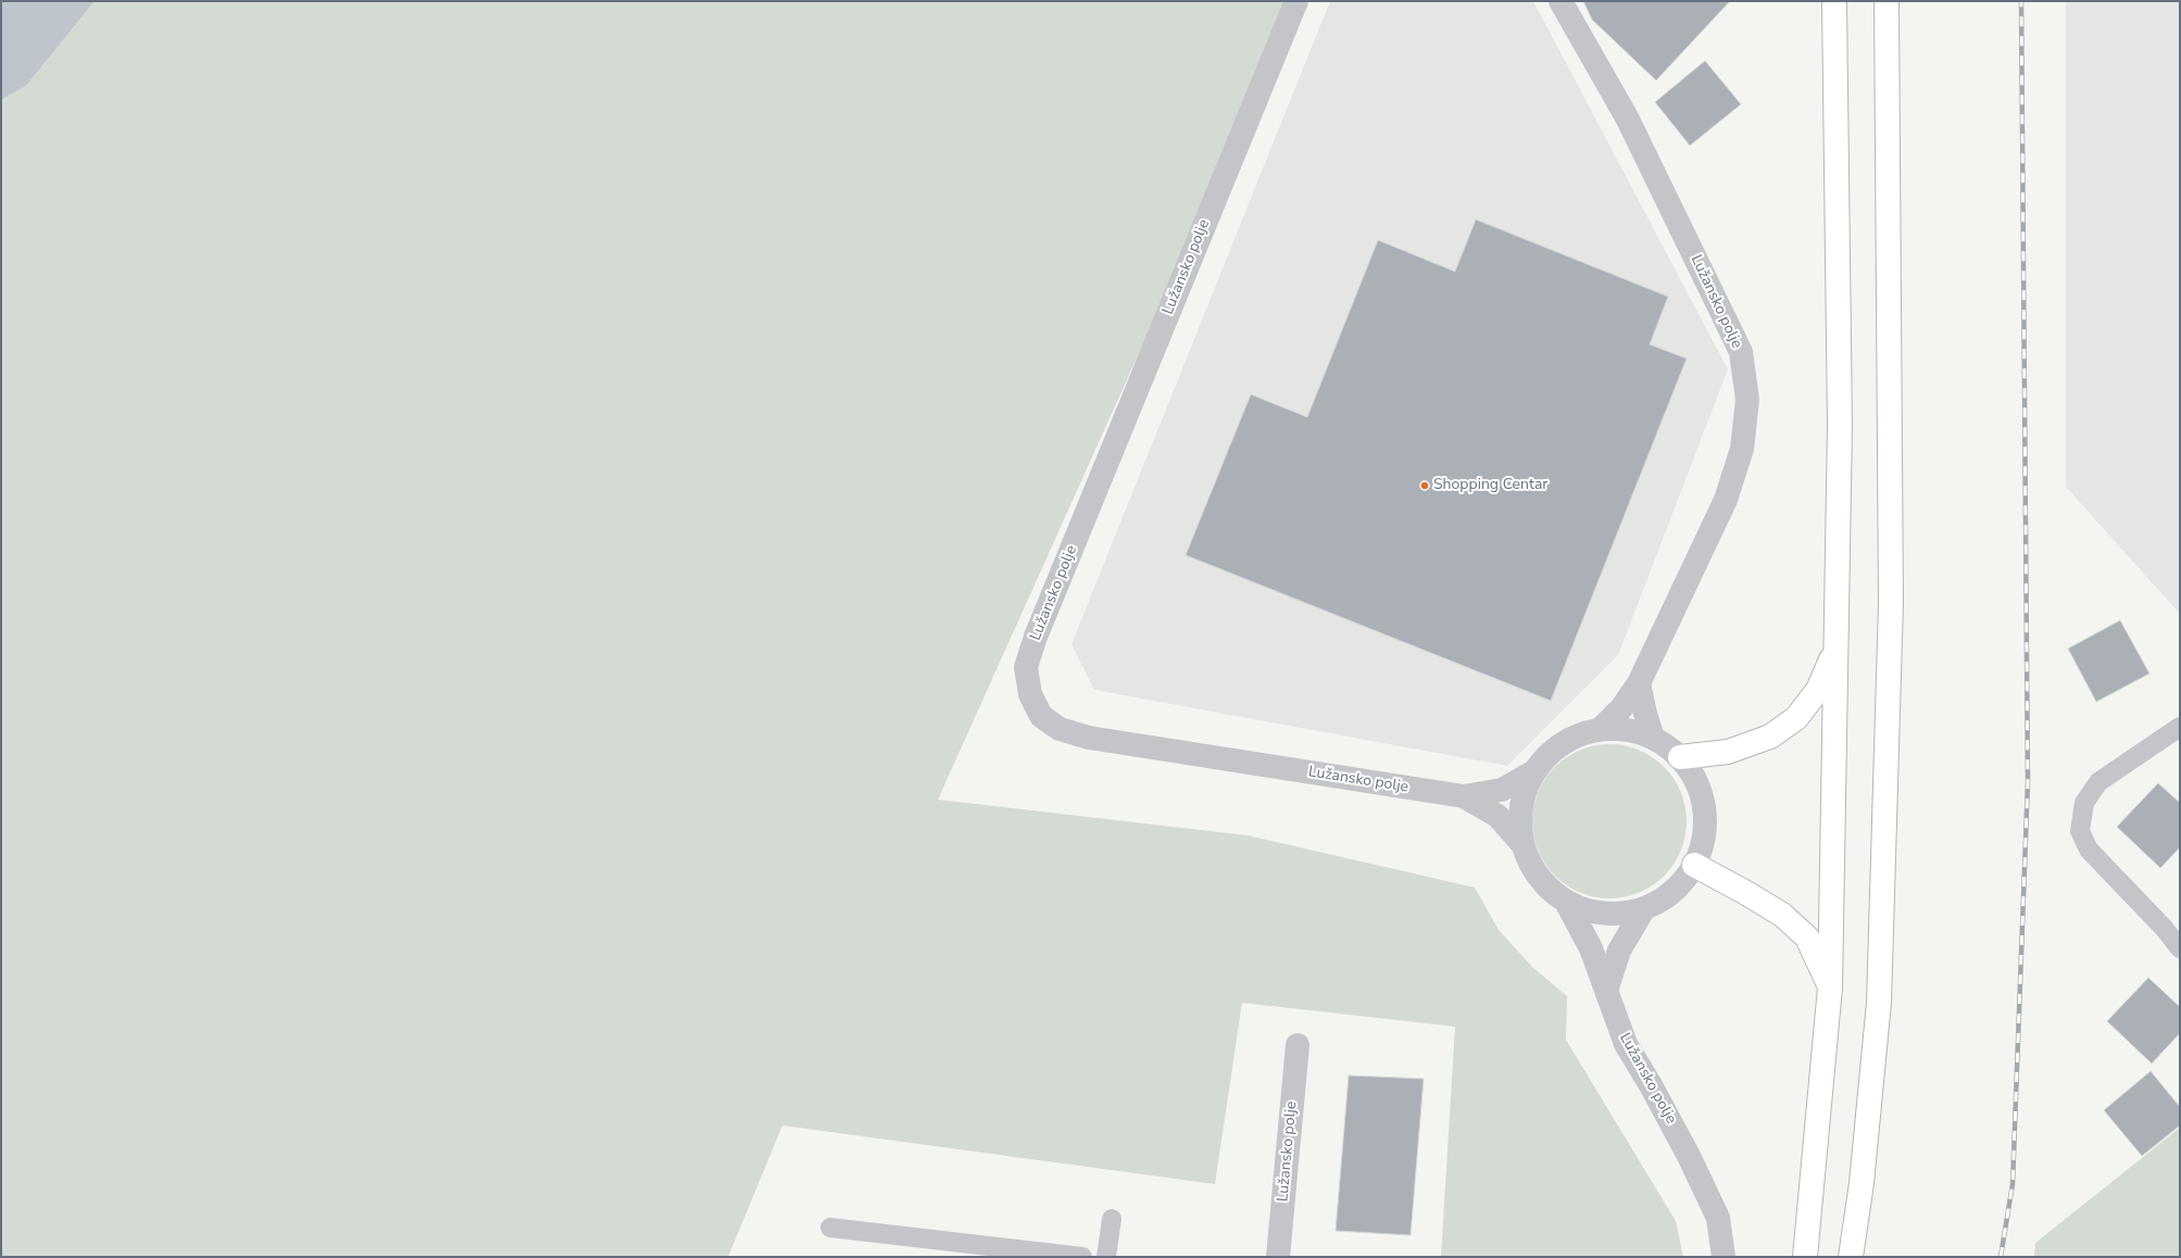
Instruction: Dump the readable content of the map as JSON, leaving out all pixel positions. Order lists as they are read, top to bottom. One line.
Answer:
{"streets":{"street":["Lužansko polje"]},"places":["Shopping Centar"]}
